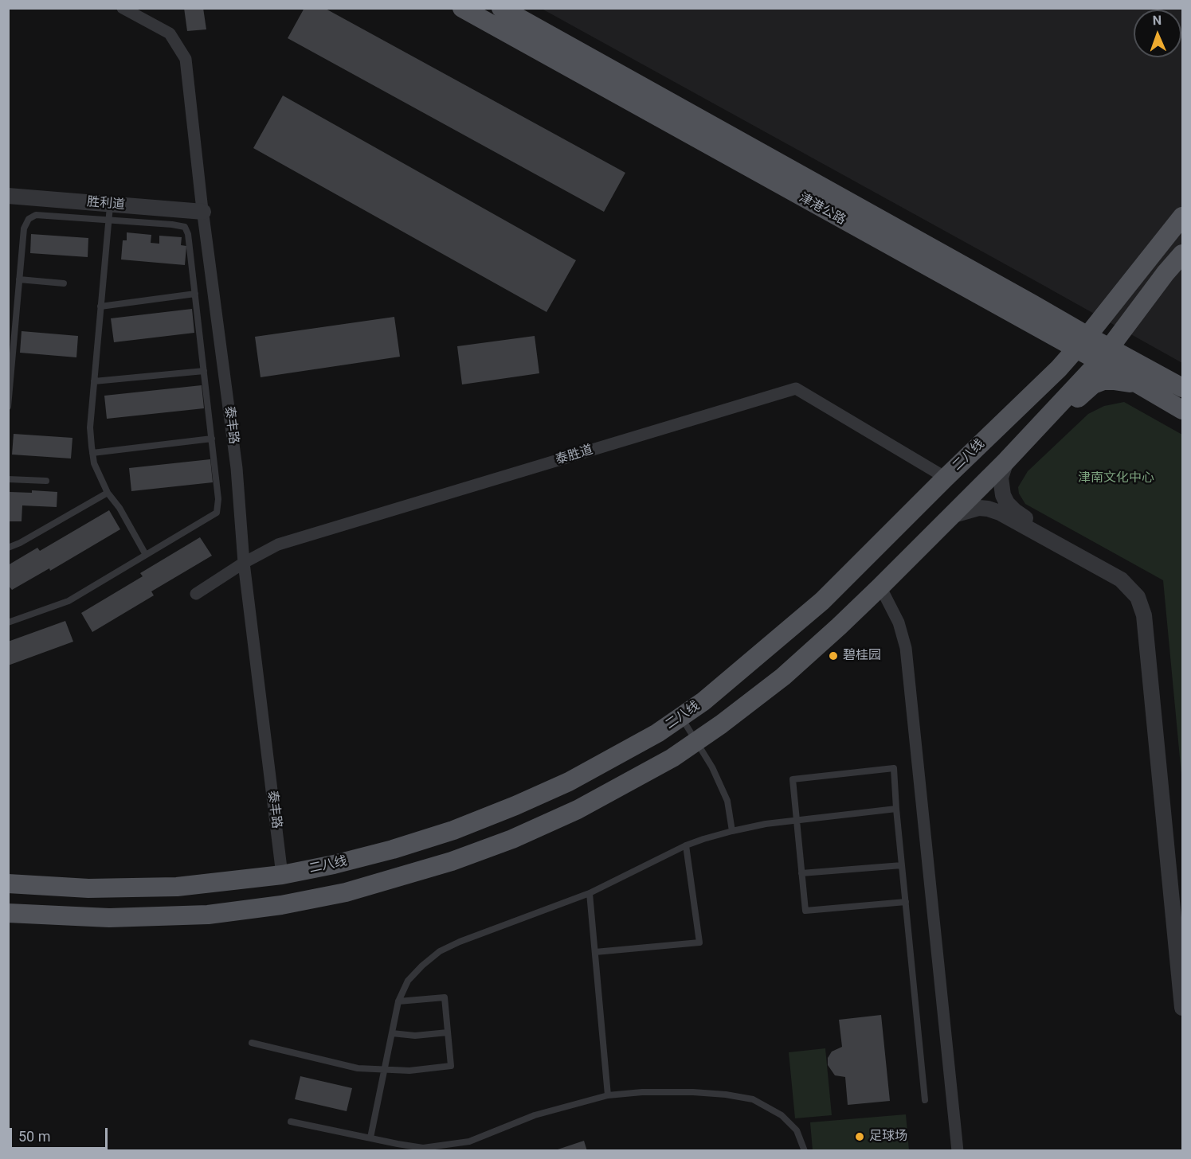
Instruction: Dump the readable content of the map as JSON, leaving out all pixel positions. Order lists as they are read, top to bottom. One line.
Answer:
{"streets":{"main road":["津港公路","二八线"],"street":["胜利道","泰丰路","泰胜道"]},"crossings":[["胜利道","泰丰路"],["津港公路","二八线"],["泰丰路","泰胜道"],["泰丰路","二八线"],["泰胜道","二八线"]],"parks":["津南文化中心"],"places":["碧桂园","足球场"],"scale_bar":"50 m","north":"top"}
